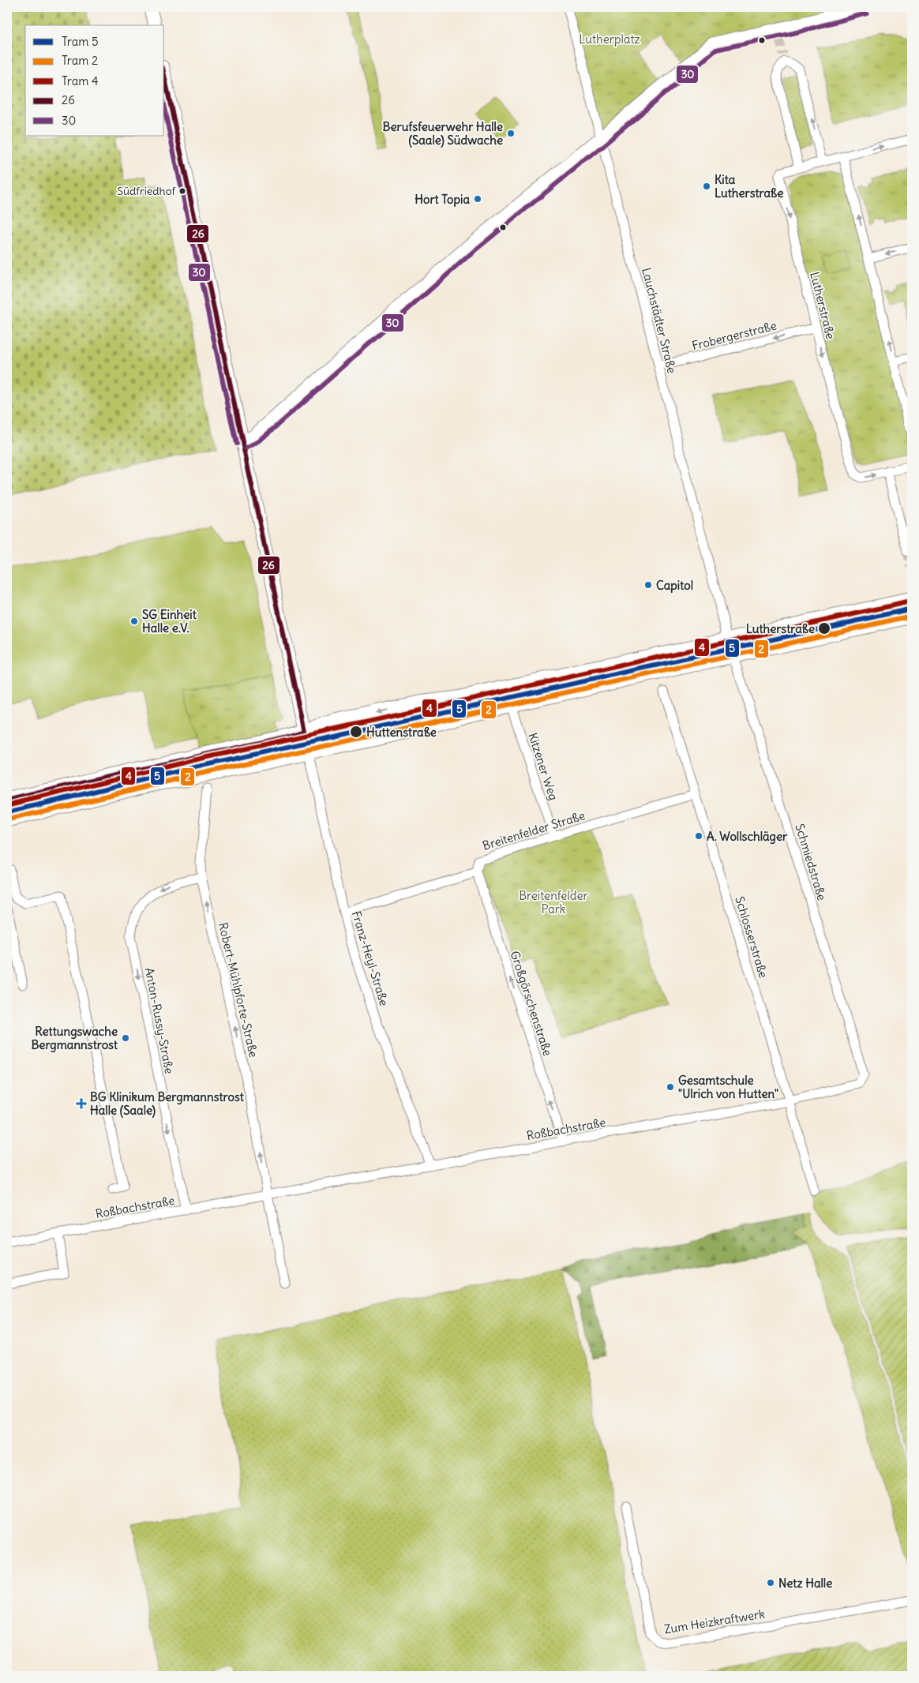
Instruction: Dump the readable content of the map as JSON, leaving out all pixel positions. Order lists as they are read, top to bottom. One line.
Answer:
{"streets":{"street":["Lutherstraße","Lauchstädter Straße","Frobergerstraße","Kitzener Weg","Breitenfelder Straße","Schmiedstraße","Schlosserstraße","Franz-Heyl-Straße","Robert-Mühlpforte-Straße","Großgörschenstraße","Anton-Russy-Straße","Roßbachstraße","Zum Heizkraftwerk"]},"crossings":[["Lutherstraße","Frobergerstraße"],["Lauchstädter Straße","Frobergerstraße"],["Kitzener Weg","Breitenfelder Straße"],["Breitenfelder Straße","Schlosserstraße"],["Breitenfelder Straße","Großgörschenstraße"],["Schmiedstraße","Roßbachstraße"],["Schlosserstraße","Roßbachstraße"],["Franz-Heyl-Straße","Roßbachstraße"],["Robert-Mühlpforte-Straße","Anton-Russy-Straße"],["Robert-Mühlpforte-Straße","Roßbachstraße"],["Großgörschenstraße","Roßbachstraße"],["Anton-Russy-Straße","Roßbachstraße"]],"one_way":["Frobergerstraße","Robert-Mühlpforte-Straße","Großgörschenstraße","Anton-Russy-Straße"],"parks":["Lutherplatz","Breitenfelder Park"],"places":{"other":["Berufsfeuerwehr Halle (Saale) Südwache","Kita Lutherstraße","Südfriedhof","Hort Topia","Capitol","SG Einheit Halle e.V.","Lutherstraße","Huttenstraße","A. Wollschläger","Rettungswache Bergmannstrost","Gesamtschule \"Ulrich von Hutten\"","Netz Halle"],"health":["BG Klinikum Bergmannstrost Halle (Saale)"]},"lines":["transit line 30","transit line 26","tram line 4","tram line 5","tram line 2"],"legend":["Tram 5","Tram 2","Tram 4","26","30"]}
